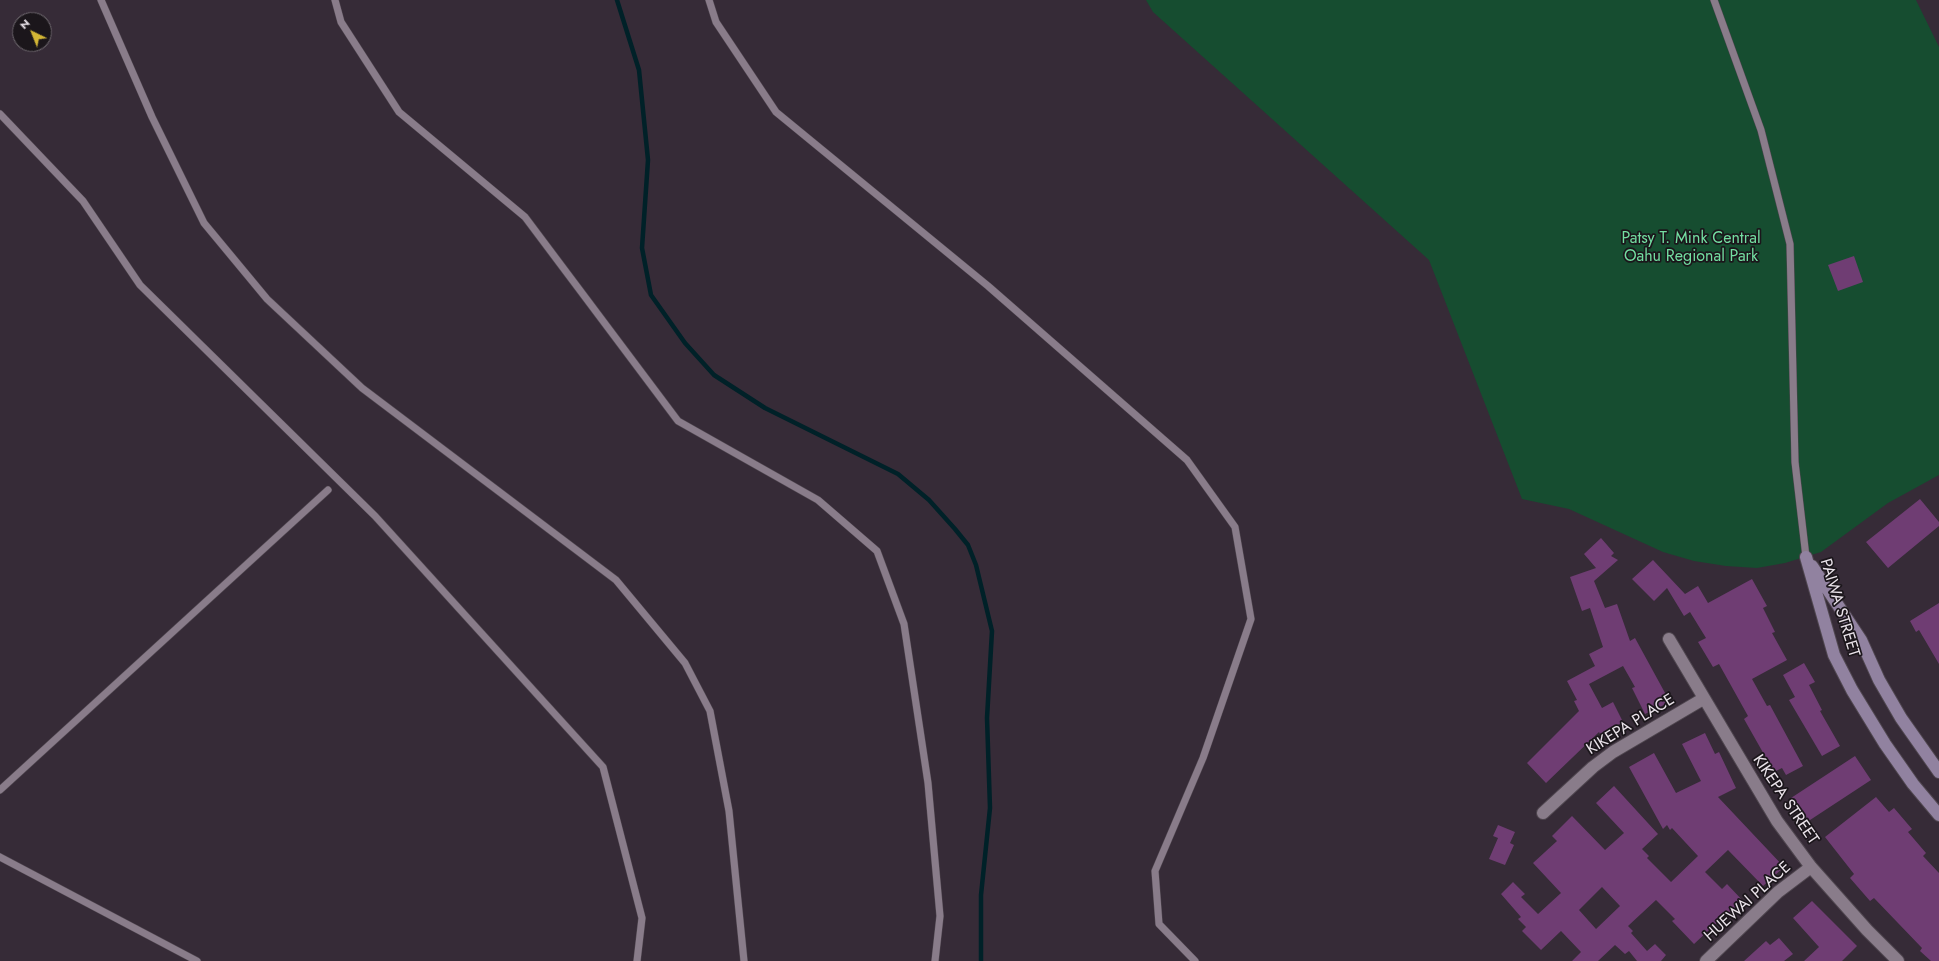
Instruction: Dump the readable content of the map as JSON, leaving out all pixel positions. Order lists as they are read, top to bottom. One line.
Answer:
{"streets":{"street":["PAIWA STREET","KIKEPA PLACE","KIKEPA STREET","HUEWAI PLACE"]},"crossings":[["KIKEPA PLACE","KIKEPA STREET"],["KIKEPA STREET","HUEWAI PLACE"]],"parks":["Patsy T. Mink Central Oahu Regional Park"],"north":"top left"}
